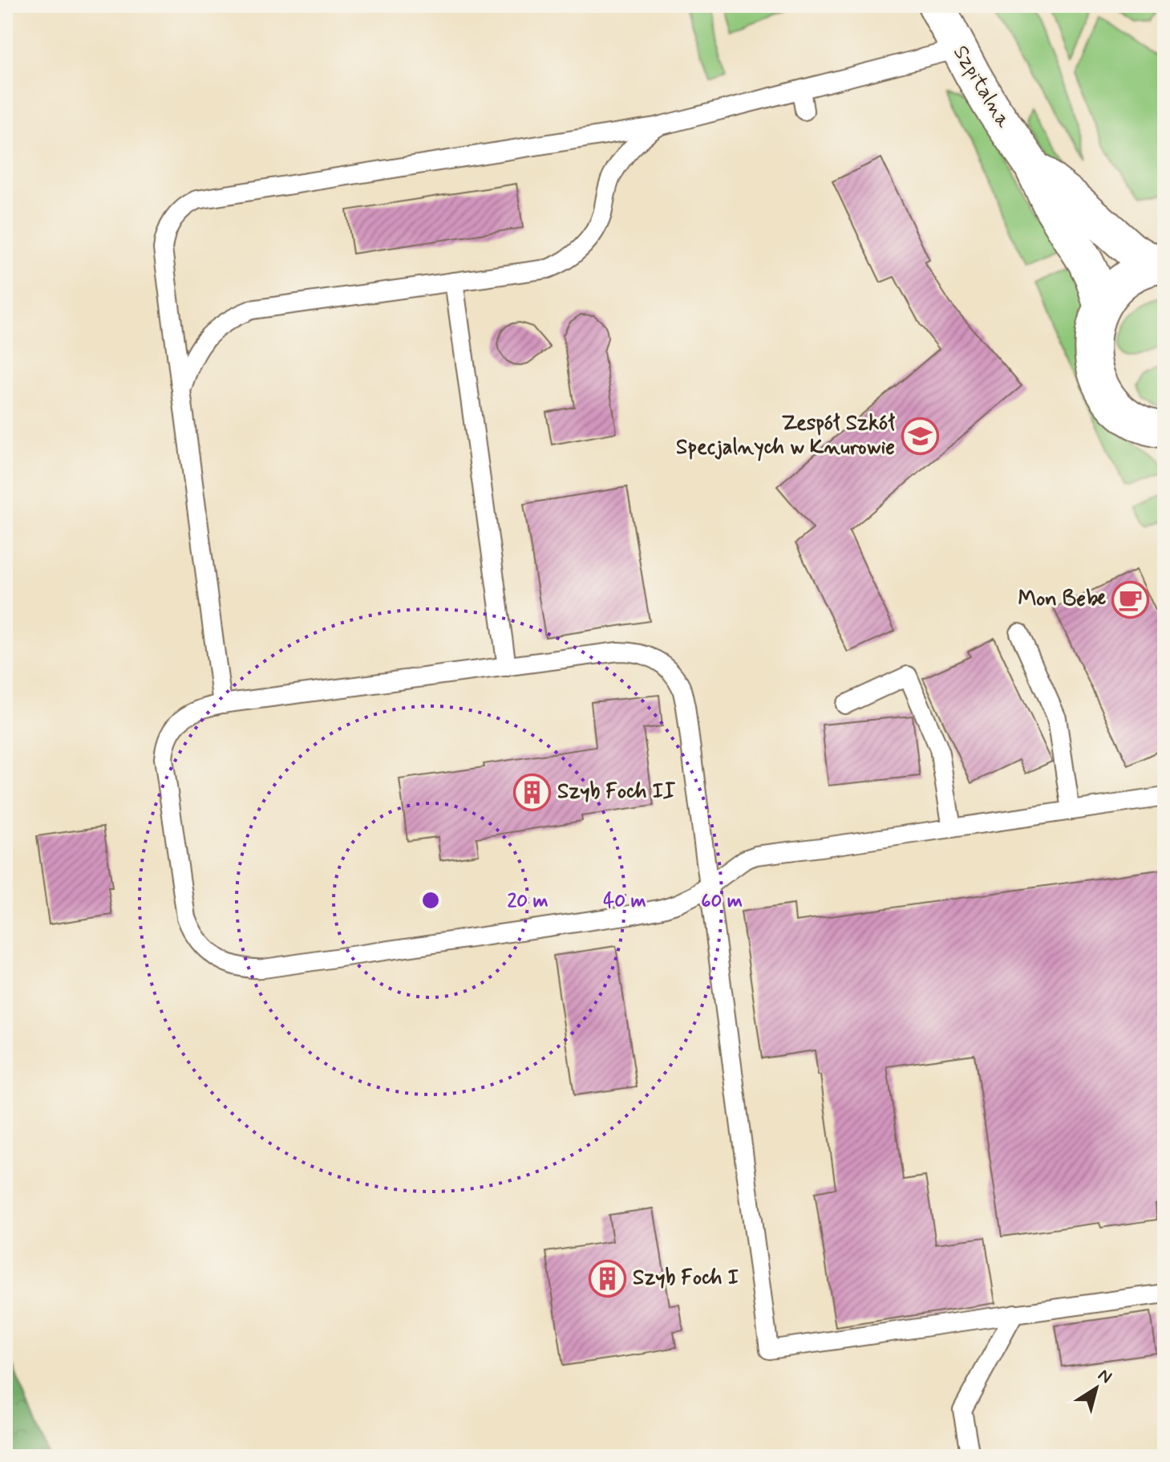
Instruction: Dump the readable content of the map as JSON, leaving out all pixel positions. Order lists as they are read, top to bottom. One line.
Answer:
{"streets":{"street":["Szpitalna"]},"places":{"school or university":["Zespół Szkół Specjalnych w Knurowie"],"cafe":["Mon Bebe"],"building":["Szyb Foch II","Szyb Foch I"]},"north":"top right","rings":["20 m","40 m","60 m"]}
